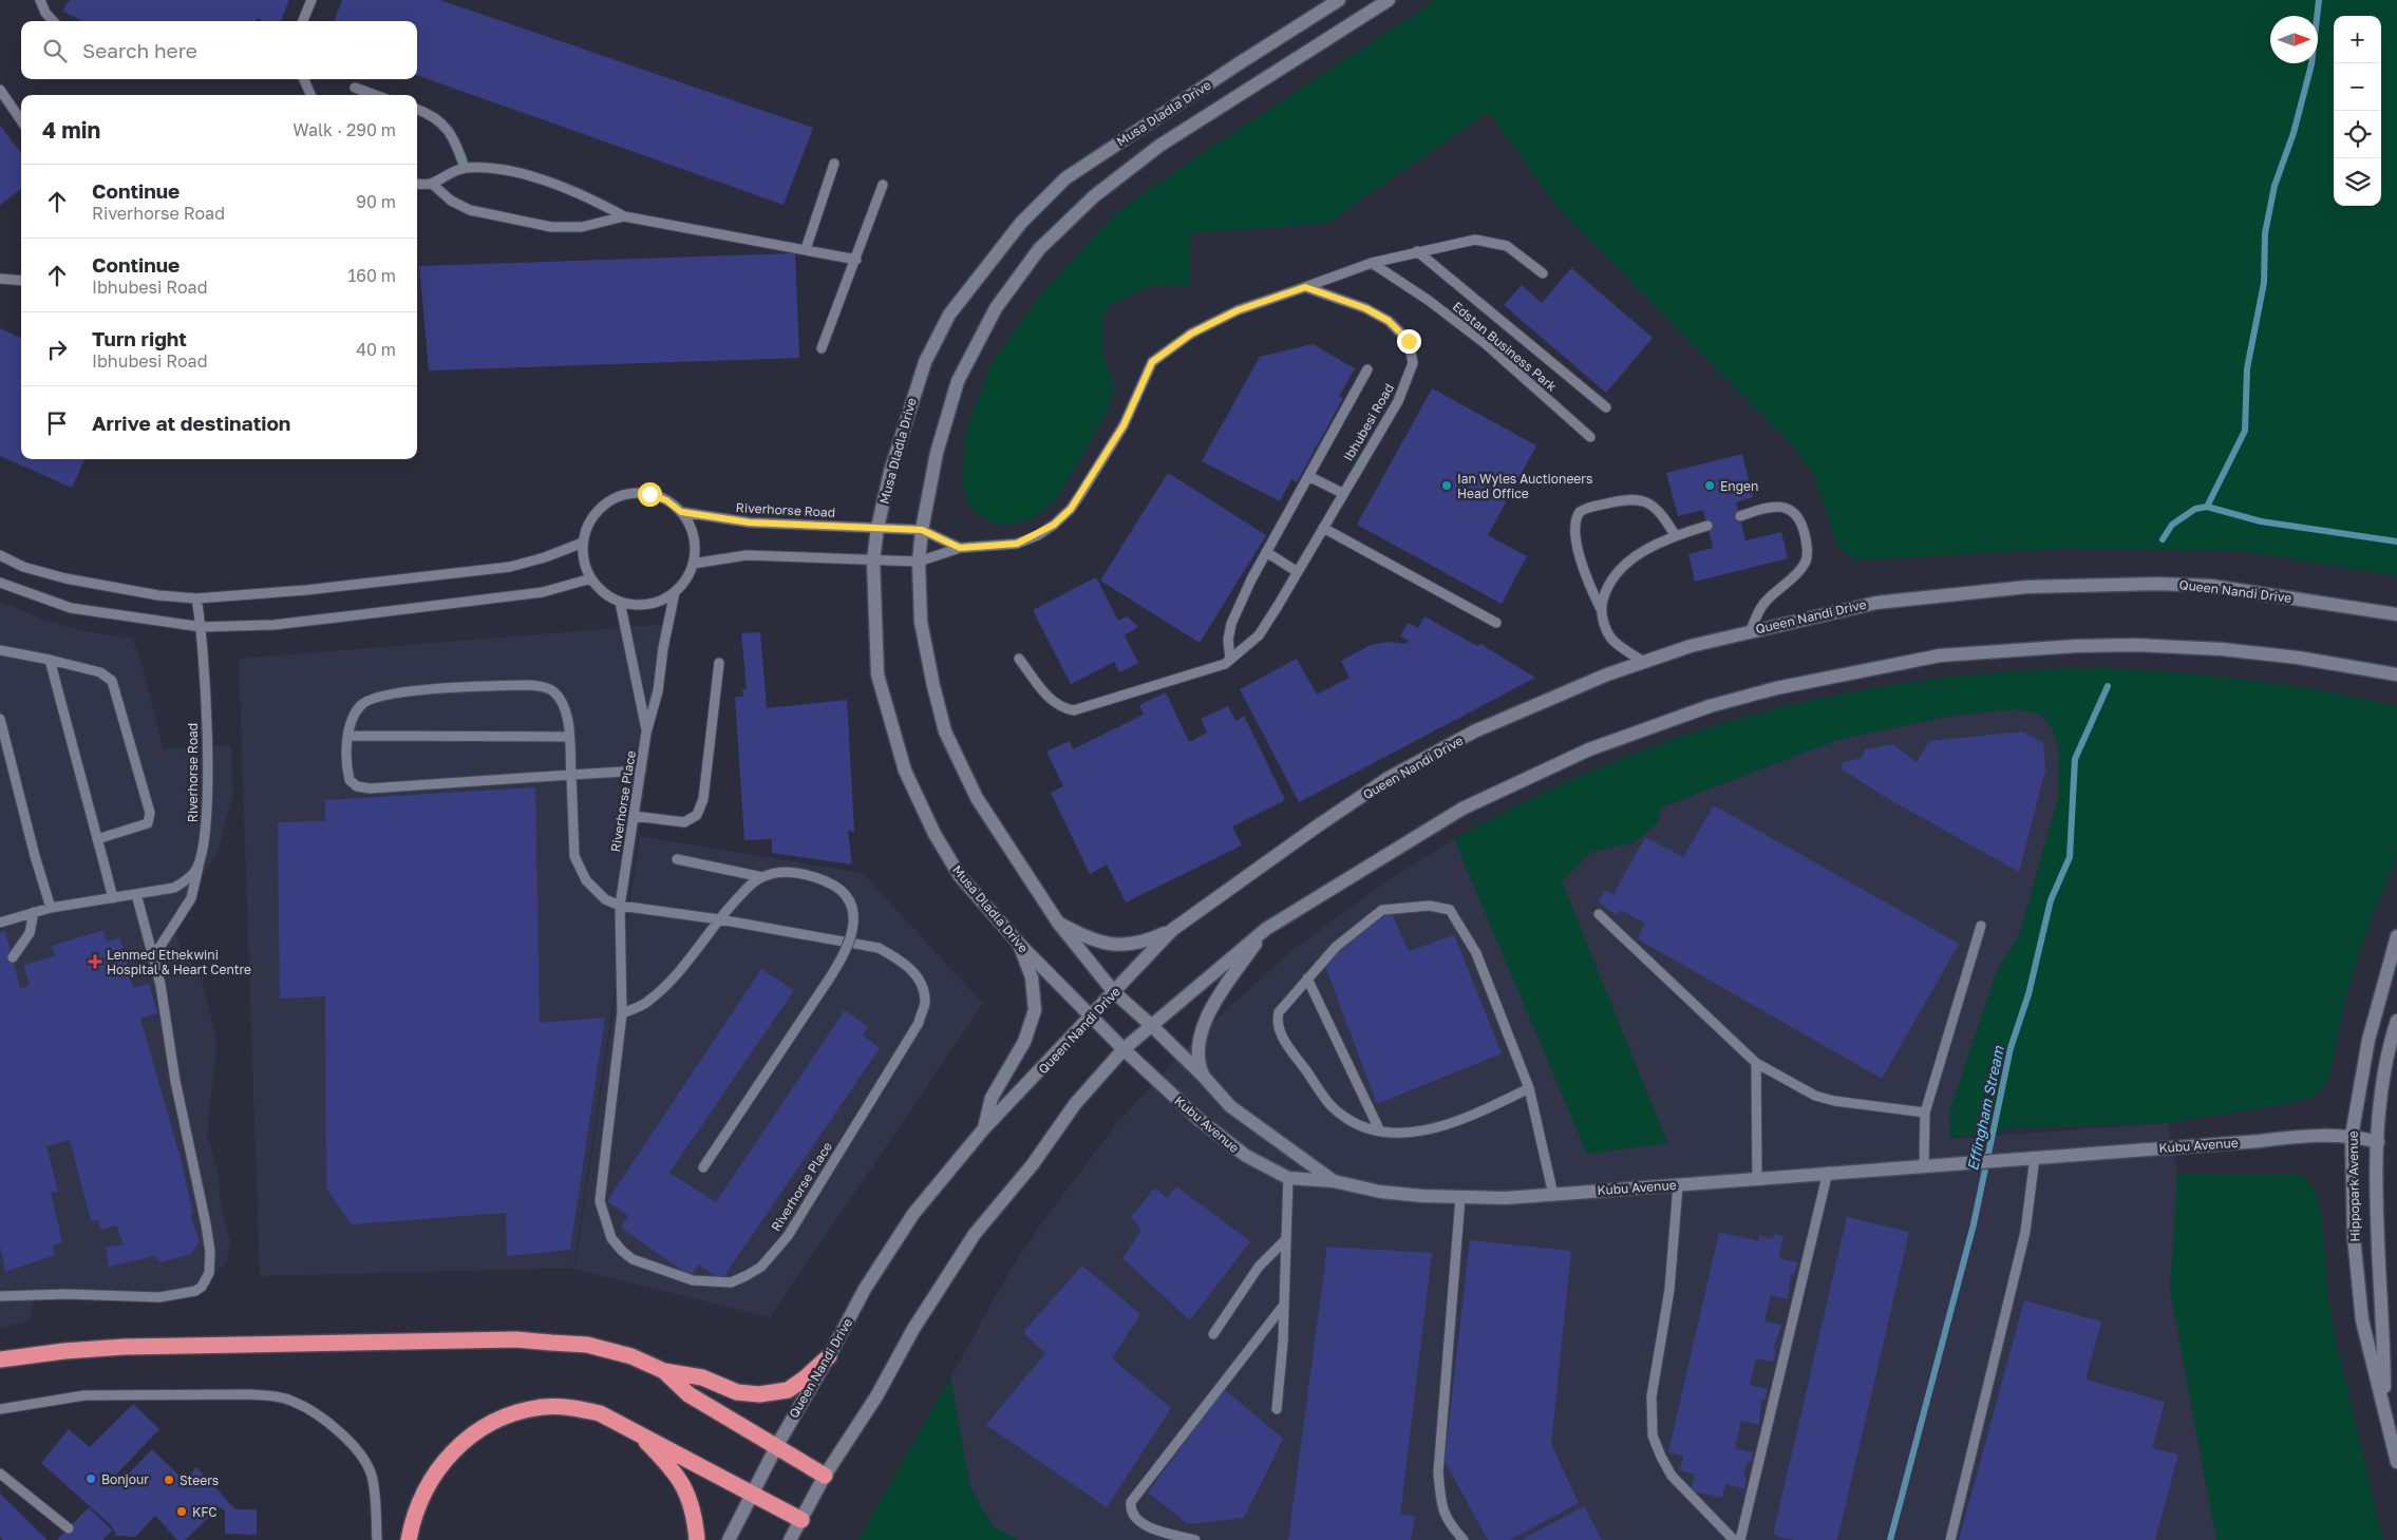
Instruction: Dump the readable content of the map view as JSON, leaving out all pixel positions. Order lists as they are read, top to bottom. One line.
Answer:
{"streets":{"street":["Musa Dladla Drive","Queen Nandi Drive","Kubu Avenue","Hippopark Avenue"],"lane":["Edstan Business Park","Ibhubesi Road","Riverhorse Road","Riverhorse Place"]},"crossings":[["Musa Dladla Drive","Riverhorse Road"],["Musa Dladla Drive","Queen Nandi Drive"],["Musa Dladla Drive","Kubu Avenue"],["Riverhorse Road","Riverhorse Place"],["Kubu Avenue","Hippopark Avenue"]],"water":["Effingham Stream"],"places":{"other":["Ian Wyles Auctioneers Head Office","Engen","Bonjour","Steers","KFC"],"health":["Lenmed Ethekwini Hospital & Heart Centre"]},"north":"right","page":{"map_buttons":["+","−"],"search":"Search here","heading":["4 min","Walk · 290 m"],"list":[["Continue","Riverhorse Road","90 m"],["Continue","Ibhubesi Road","160 m"],["Turn right","Ibhubesi Road","40 m"],"Arrive at destination"]}}
